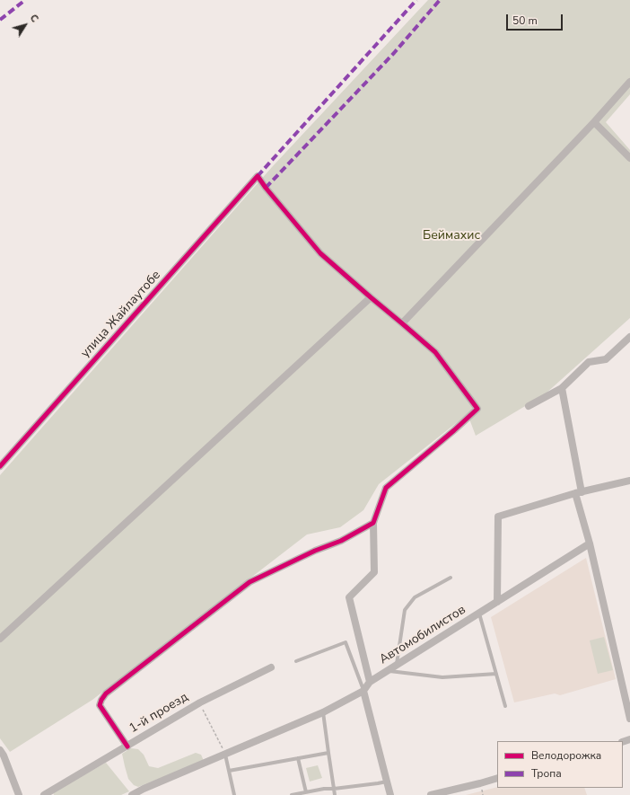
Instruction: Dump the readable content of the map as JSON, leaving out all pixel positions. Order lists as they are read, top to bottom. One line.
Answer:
{"streets":{"street":["улица Жайлаутобе","Автомобилистов","1-й проезд"]},"parks":["Беймахис"],"legend":["Велодорожка","Тропа"],"scale_bar":"50 m","north":"top right"}
